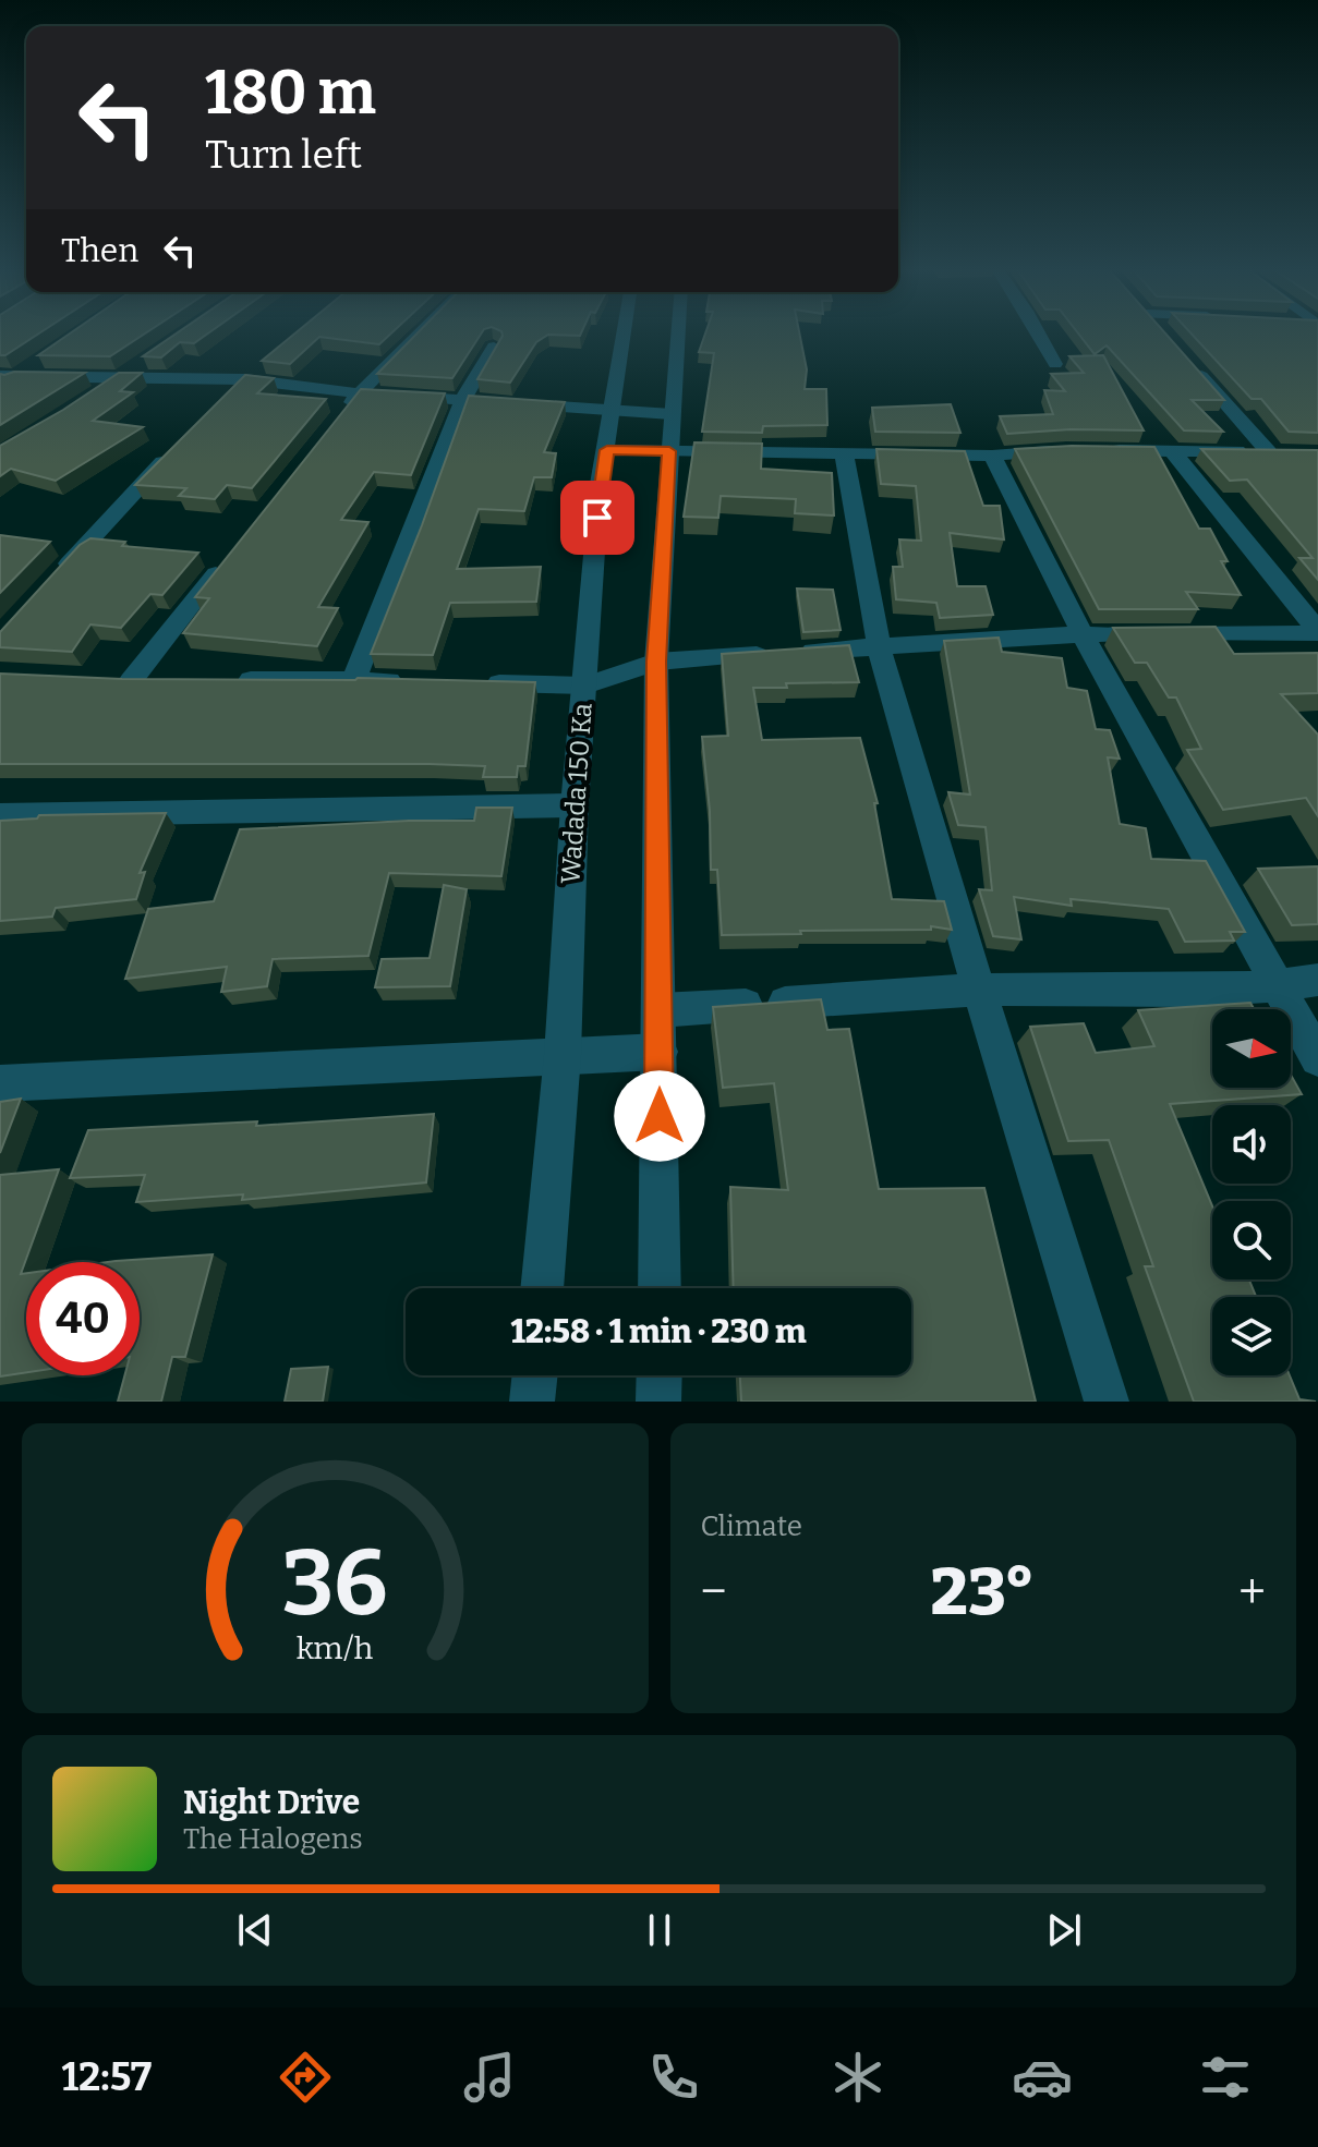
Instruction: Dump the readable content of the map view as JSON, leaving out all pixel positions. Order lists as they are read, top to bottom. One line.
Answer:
{"streets":{"street":["Wadada 150 Ka"]},"north":"right","page":{"turn":["180 m","Turn left"],"then":"Then","limit":"40","trip":"12:58 · 1 min · 230 m","tile":"Climate","heat":["−","23°","+"],"song":["Night Drive","The Halogens"],"tabs":"12:57","gauge":["36","km/h"]}}
